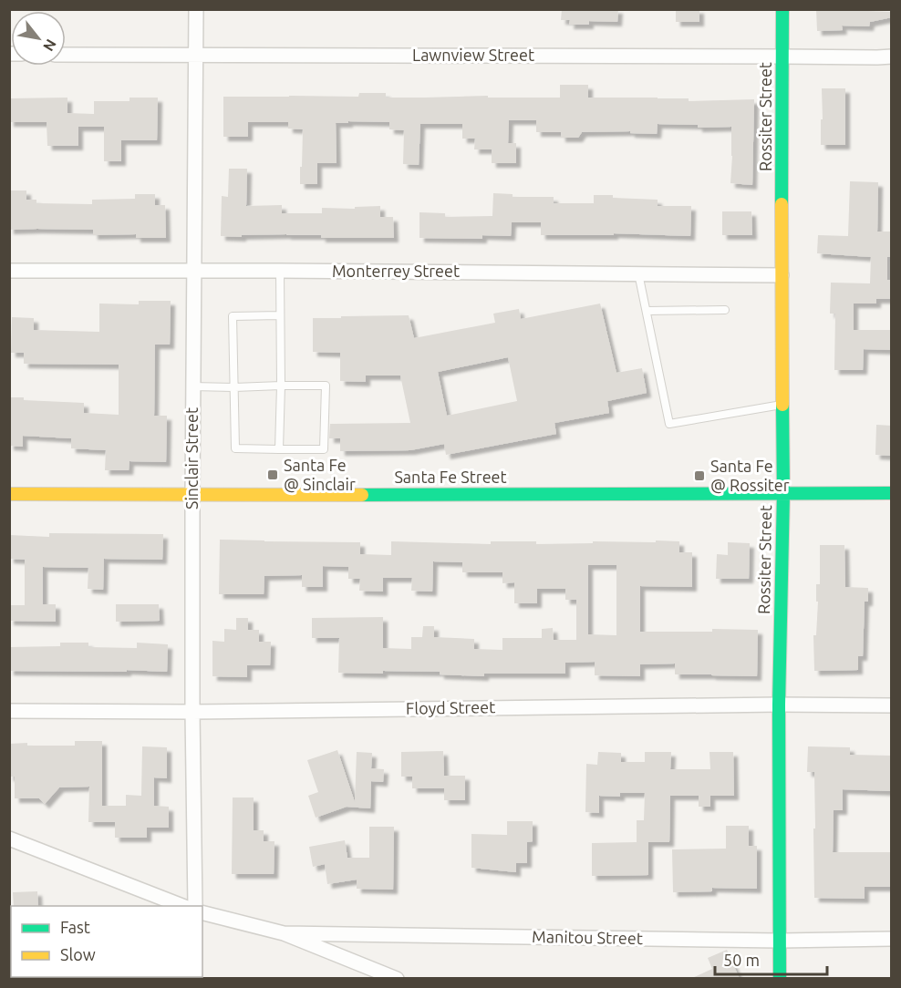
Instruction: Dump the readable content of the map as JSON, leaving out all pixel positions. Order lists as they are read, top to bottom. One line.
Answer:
{"streets":{"street":["Lawnview Street","Rossiter Street","Monterrey Street","Sinclair Street","Santa Fe Street","Floyd Street","Manitou Street"]},"crossings":[["Lawnview Street","Rossiter Street"],["Lawnview Street","Sinclair Street"],["Rossiter Street","Monterrey Street"],["Rossiter Street","Santa Fe Street"],["Rossiter Street","Floyd Street"],["Rossiter Street","Manitou Street"],["Monterrey Street","Sinclair Street"],["Sinclair Street","Santa Fe Street"],["Sinclair Street","Floyd Street"]],"places":{"transit":["Santa Fe @ Sinclair","Santa Fe @ Rossiter"]},"legend":["Fast","Slow"],"scale_bar":"50 m","north":"bottom right"}
